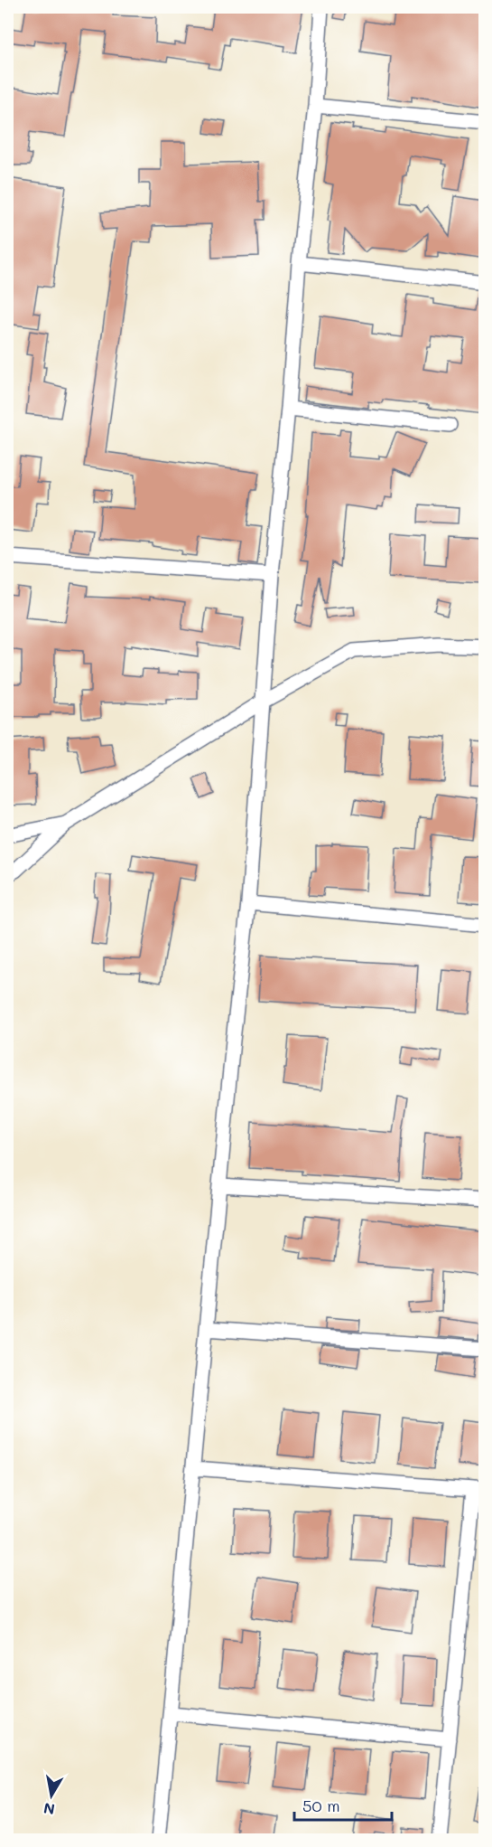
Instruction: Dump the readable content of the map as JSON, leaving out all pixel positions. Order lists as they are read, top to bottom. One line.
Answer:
{"scale_bar":"50 m","north":"bottom"}
